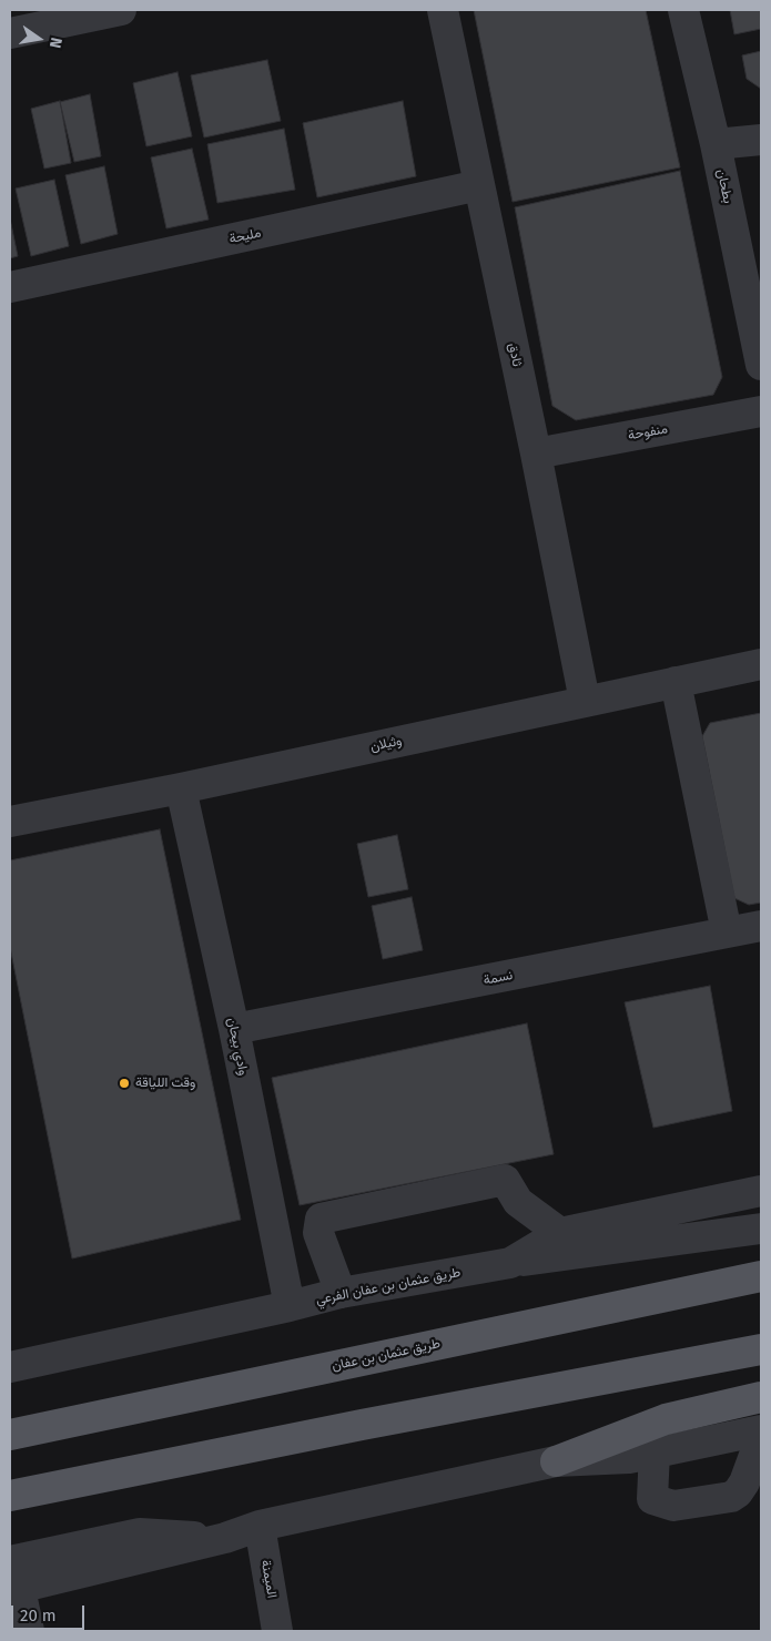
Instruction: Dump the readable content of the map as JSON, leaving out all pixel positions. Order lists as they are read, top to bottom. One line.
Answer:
{"streets":{"main road":["طريق عثمان بن عفان"],"street":["بطحان","مليحة","ثادق","منفوحة","وثيلان","نسمة","وادي بيحان","طريق عثمان بن عفان الفرعي","الميمنة"]},"crossings":[["مليحة","ثادق"],["ثادق","منفوحة"],["ثادق","وثيلان"],["وثيلان","وادي بيحان"],["نسمة","وادي بيحان"],["وادي بيحان","طريق عثمان بن عفان الفرعي"]],"places":["وقت اللياقة"],"scale_bar":"20 m","north":"right"}
